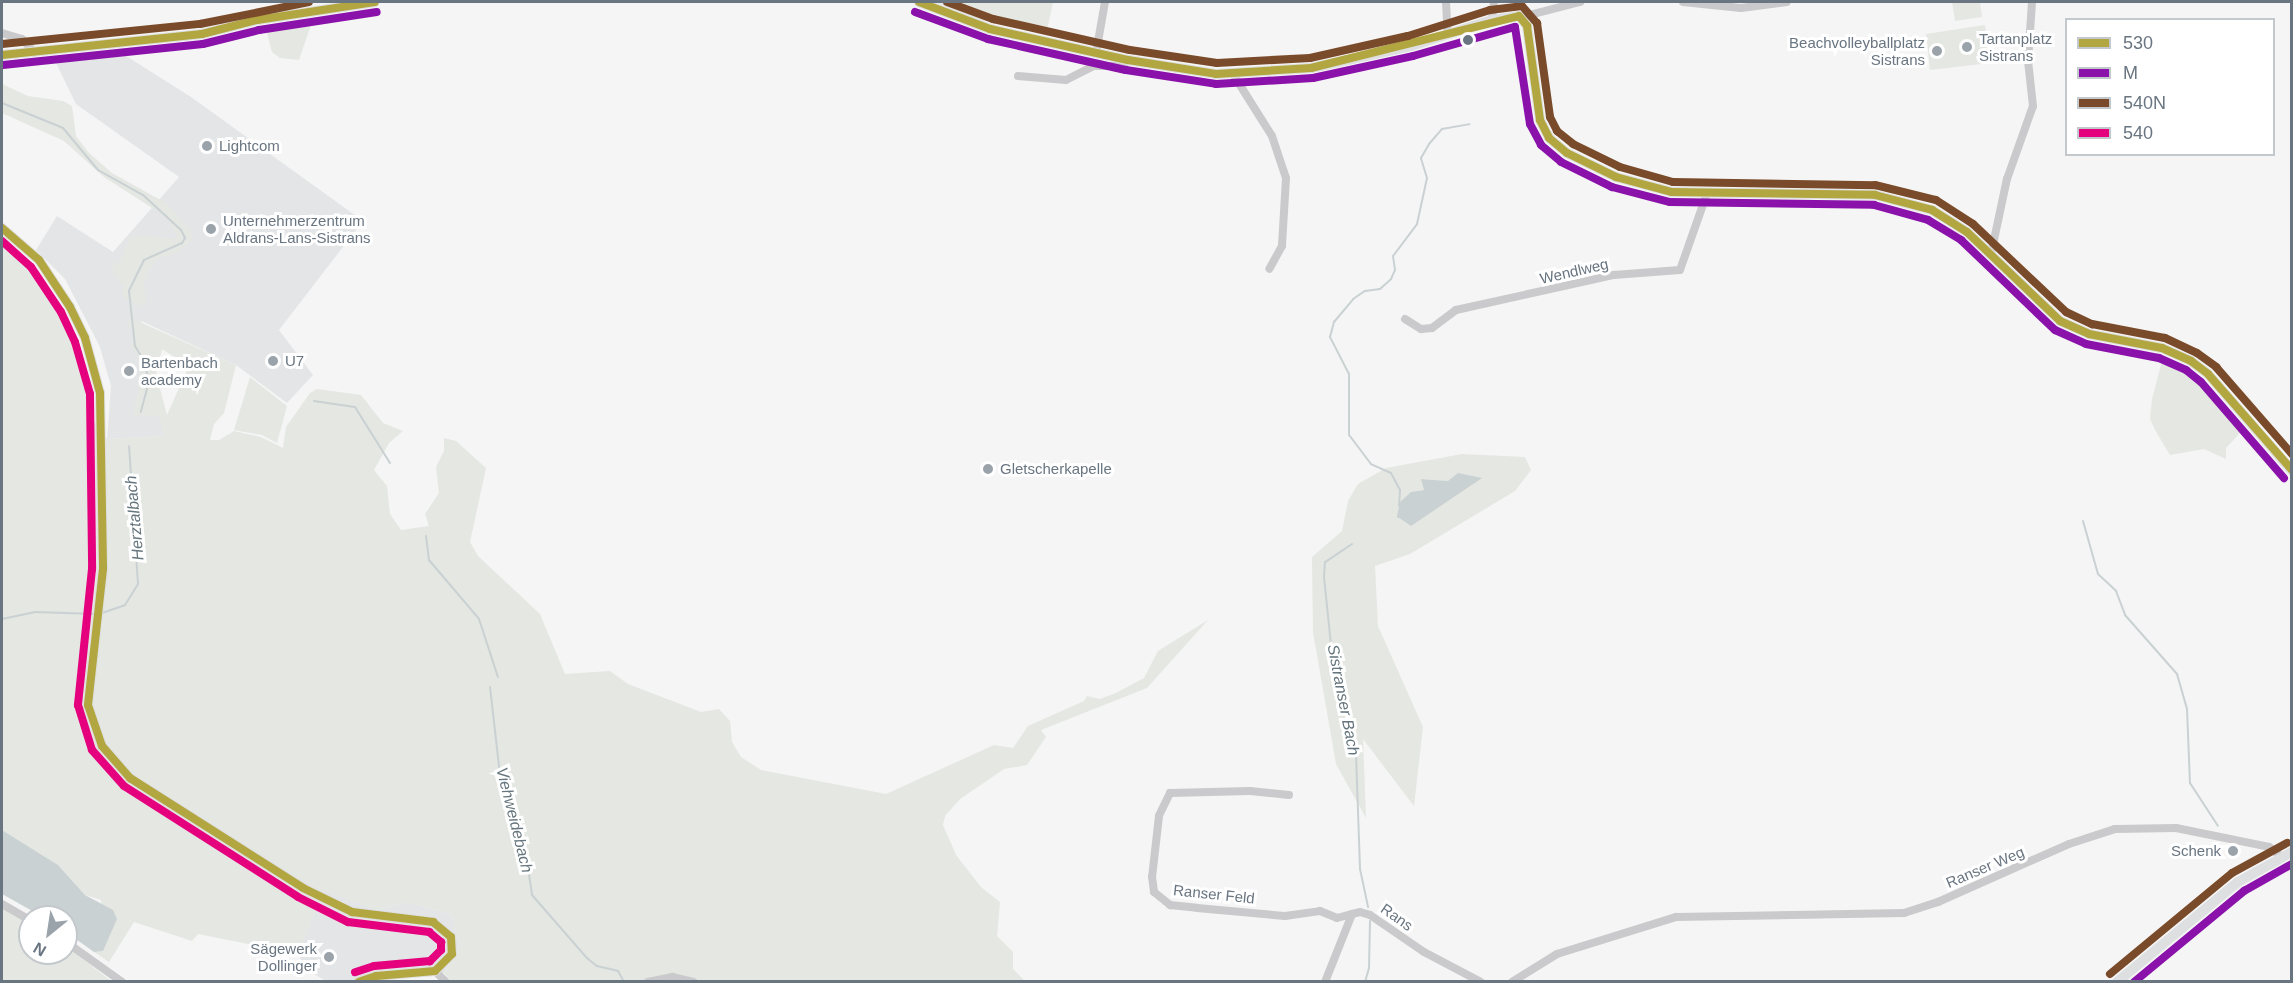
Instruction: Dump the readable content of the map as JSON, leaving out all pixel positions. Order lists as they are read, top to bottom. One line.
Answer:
{"streets":{"street":["Wendlweg","Ranser Weg","Ranser Feld","Rans"]},"crossings":[["Ranser Feld","Rans"]],"water":["Herztalbach","Sistranser Bach","Viehweidebach"],"places":["Tartanplatz Sistrans","Beachvolleyballplatz Sistrans","Lightcom","Unternehmerzentrum Aldrans-Lans-Sistrans","U7","Bartenbach academy","Gletscherkapelle","Schenk","Sägewerk Dollinger"],"lines":["transit line 530","transit line 540N","transit line M","transit line 540"],"legend":["530","M","540N","540"],"north":"bottom left"}
